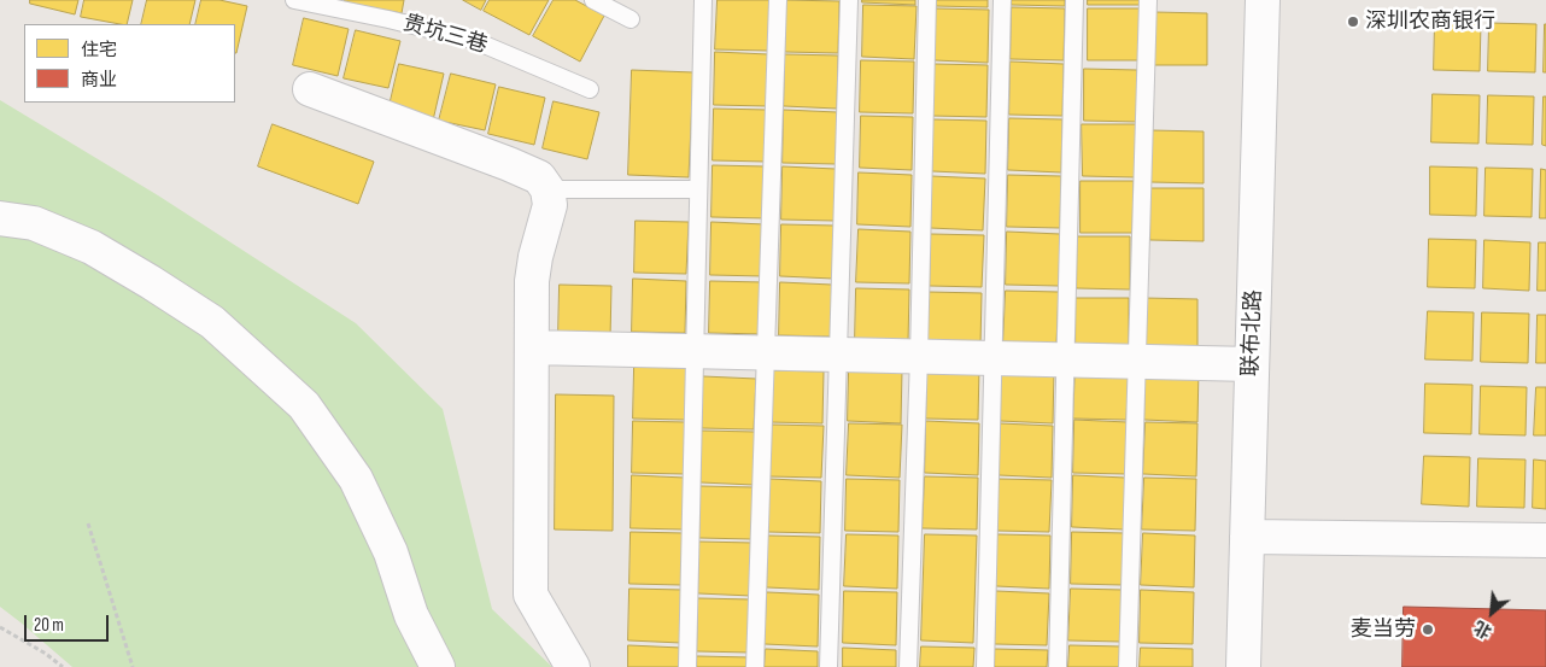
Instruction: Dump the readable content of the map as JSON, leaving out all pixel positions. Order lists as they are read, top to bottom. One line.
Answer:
{"streets":{"street":["联布北路"],"lane":["贵坑三巷"]},"places":["深圳农商银行","麦当劳"],"legend":["住宅","商业"],"scale_bar":"20 m","north":"bottom left"}
